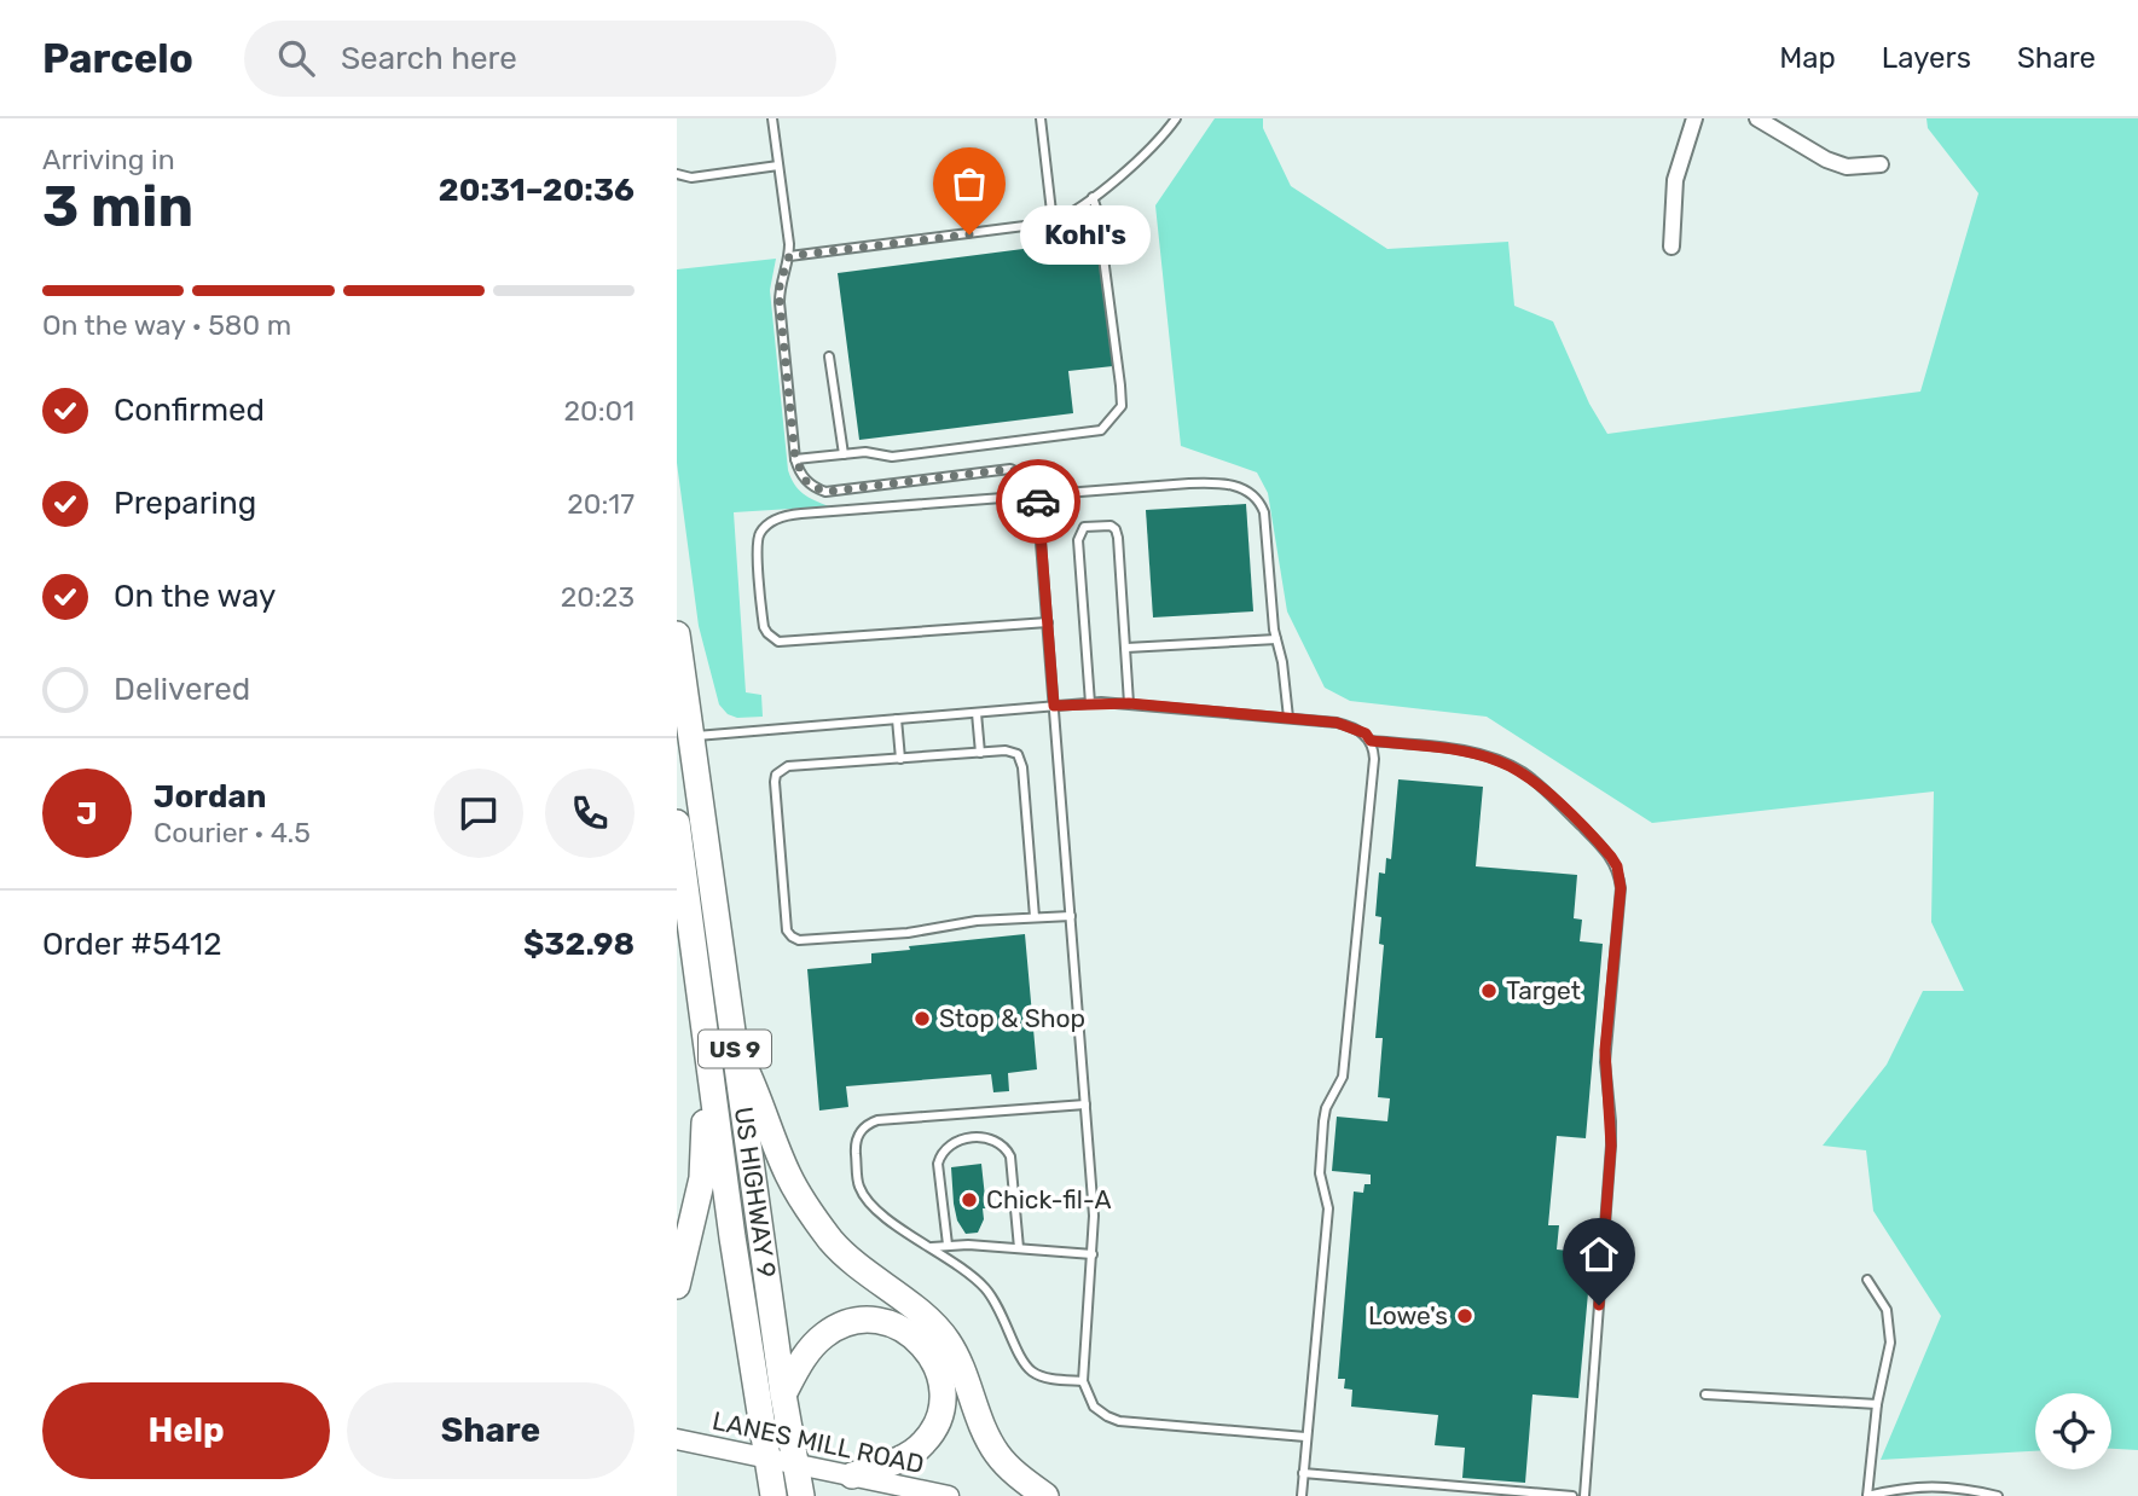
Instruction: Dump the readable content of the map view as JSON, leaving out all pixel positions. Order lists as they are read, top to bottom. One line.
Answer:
{"streets":{"highway":["US 9","US HIGHWAY 9"],"street":["LANES MILL ROAD"]},"crossings":[["US HIGHWAY 9","LANES MILL ROAD"]],"places":["Kohl's","Target","Stop & Shop","Chick-fil-A","Lowe's"],"page":{"header":"Parcelo","search":"Search here","nav":["Map","Layers","Share"],"heading":["3 min","Arriving in","20:31–20:36"],"panel":["Jordan","Courier · 4.5","Order #5412","$32.98"],"bubble":"Kohl's","bar":"On the way · 580 m","list":[["Confirmed","20:01"],["Preparing","20:17"],["On the way","20:23"],"Delivered"],"round":"J","buttons":["Help","Share"]}}
